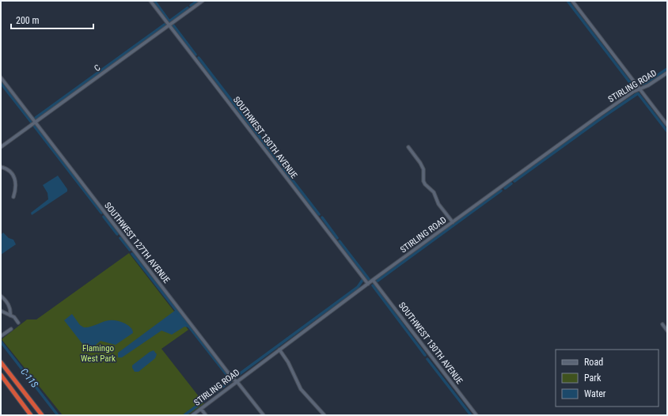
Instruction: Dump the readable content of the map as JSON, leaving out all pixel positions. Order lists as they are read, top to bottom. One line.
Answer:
{"streets":{"street":["C","STIRLING ROAD","SOUTHWEST 130TH AVENUE","SOUTHWEST 127TH AVENUE"]},"crossings":[["C","SOUTHWEST 130TH AVENUE"],["C","SOUTHWEST 127TH AVENUE"],["STIRLING ROAD","SOUTHWEST 130TH AVENUE"],["STIRLING ROAD","SOUTHWEST 127TH AVENUE"]],"water":["C-11S"],"parks":["Flamingo West Park"],"legend":["Road","Park","Water"],"scale_bar":"200 m"}
